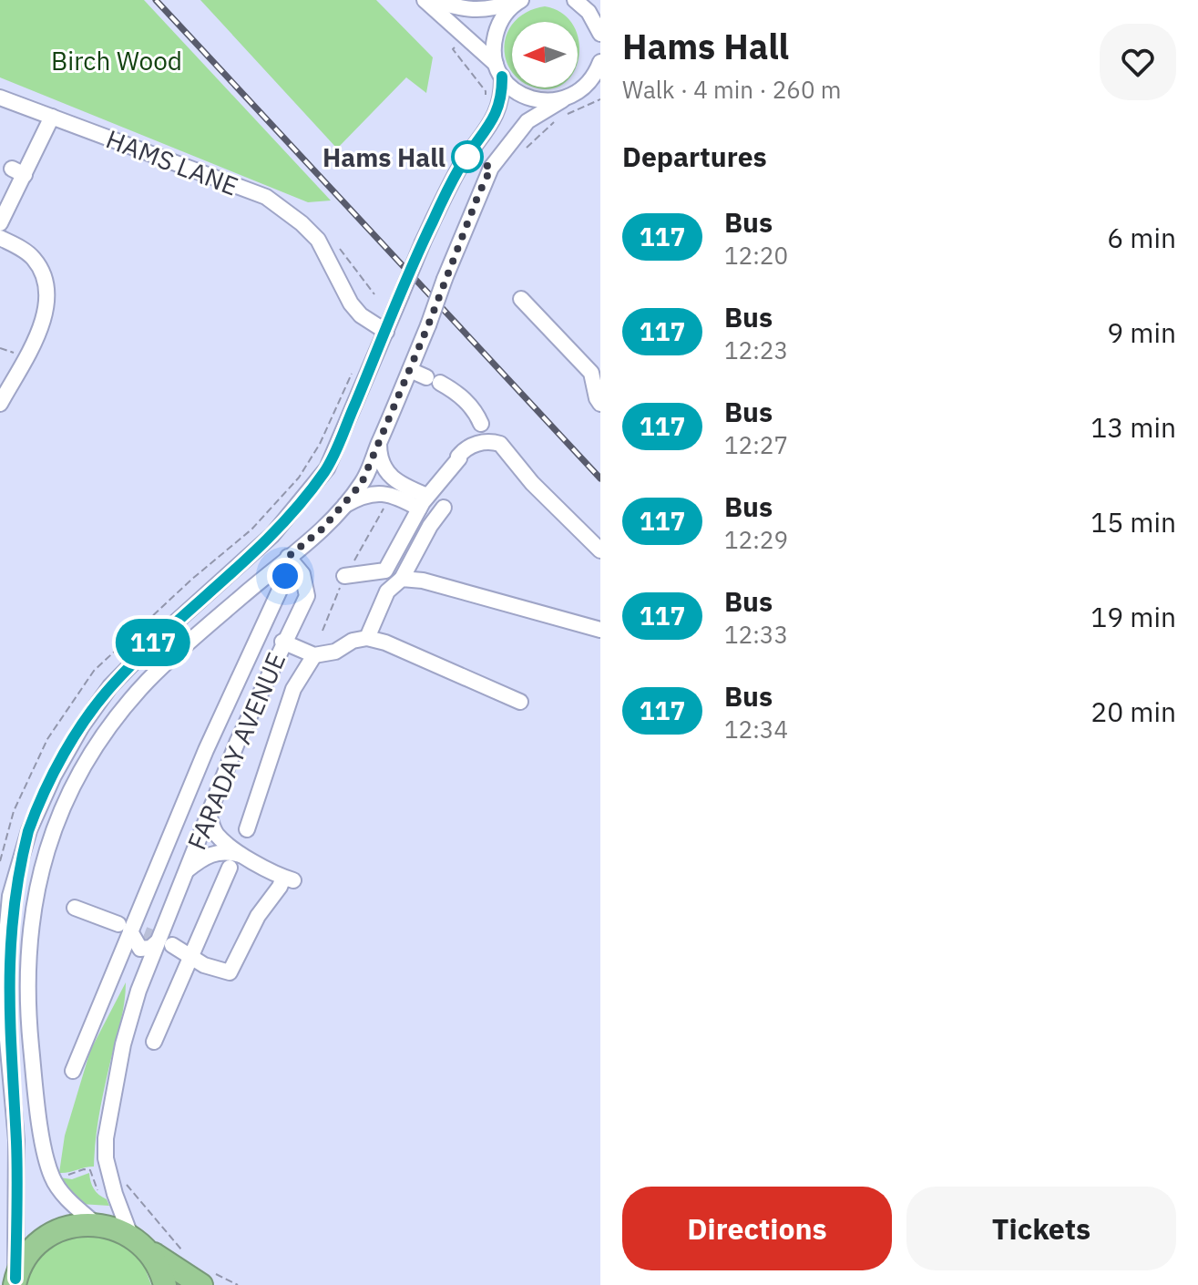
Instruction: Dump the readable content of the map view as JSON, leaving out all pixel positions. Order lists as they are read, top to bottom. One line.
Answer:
{"streets":{"street":["HAMS LANE","FARADAY AVENUE"]},"parks":["Birch Wood"],"places":["Hams Hall"],"lines":["bus line 117"],"north":"left","page":{"on_map":"117","heading":[["Hams Hall","Walk · 4 min · 260 m"],"Departures"],"list":[{"mark":"117","name":"Bus","note":"12:20","value":"6 min"},{"mark":"117","name":"Bus","note":"12:23","value":"9 min"},{"mark":"117","name":"Bus","note":"12:27","value":"13 min"},{"mark":"117","name":"Bus","note":"12:29","value":"15 min"},{"mark":"117","name":"Bus","note":"12:33","value":"19 min"},{"mark":"117","name":"Bus","note":"12:34","value":"20 min"}],"buttons":["Directions","Tickets"]}}
